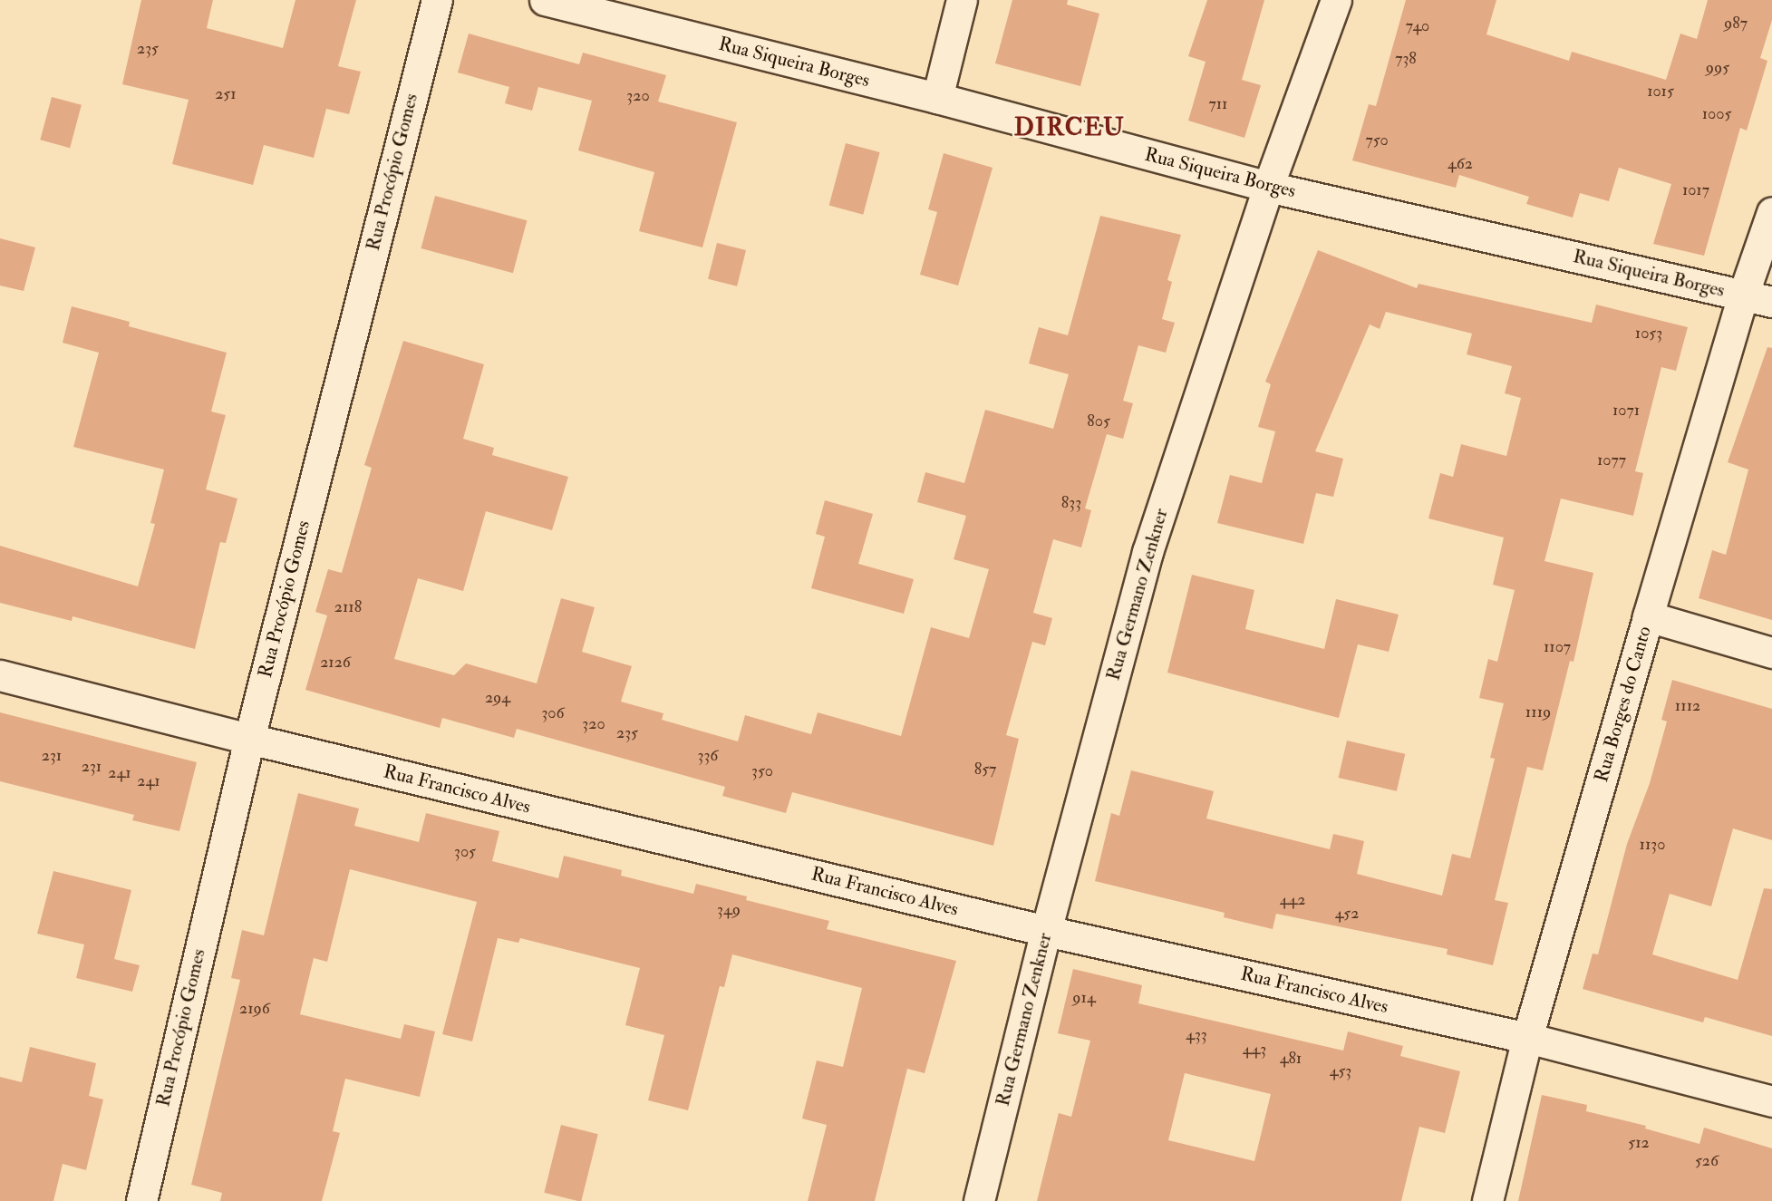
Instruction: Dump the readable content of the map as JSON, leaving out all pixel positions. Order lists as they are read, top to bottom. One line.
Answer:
{"streets":{"street":["Rua Siqueira Borges","Rua Procópio Gomes","Rua Germano Zenkner","Rua Borges do Canto","Rua Francisco Alves"]},"crossings":[["Rua Siqueira Borges","Rua Germano Zenkner"],["Rua Siqueira Borges","Rua Borges do Canto"],["Rua Procópio Gomes","Rua Francisco Alves"],["Rua Germano Zenkner","Rua Francisco Alves"],["Rua Borges do Canto","Rua Francisco Alves"]],"districts":["DIRCEU"],"house_numbers":["987","740","235","738","995","1015","251","320","711","1005","750","462","1017","1053","1071","805","1077","833","2118","1107","2126","294","1112","1119","306","320","235","231","336","231","857","350","241","241","1130","305","442","349","452","914","2196","433","443","481","453","512","526"]}
